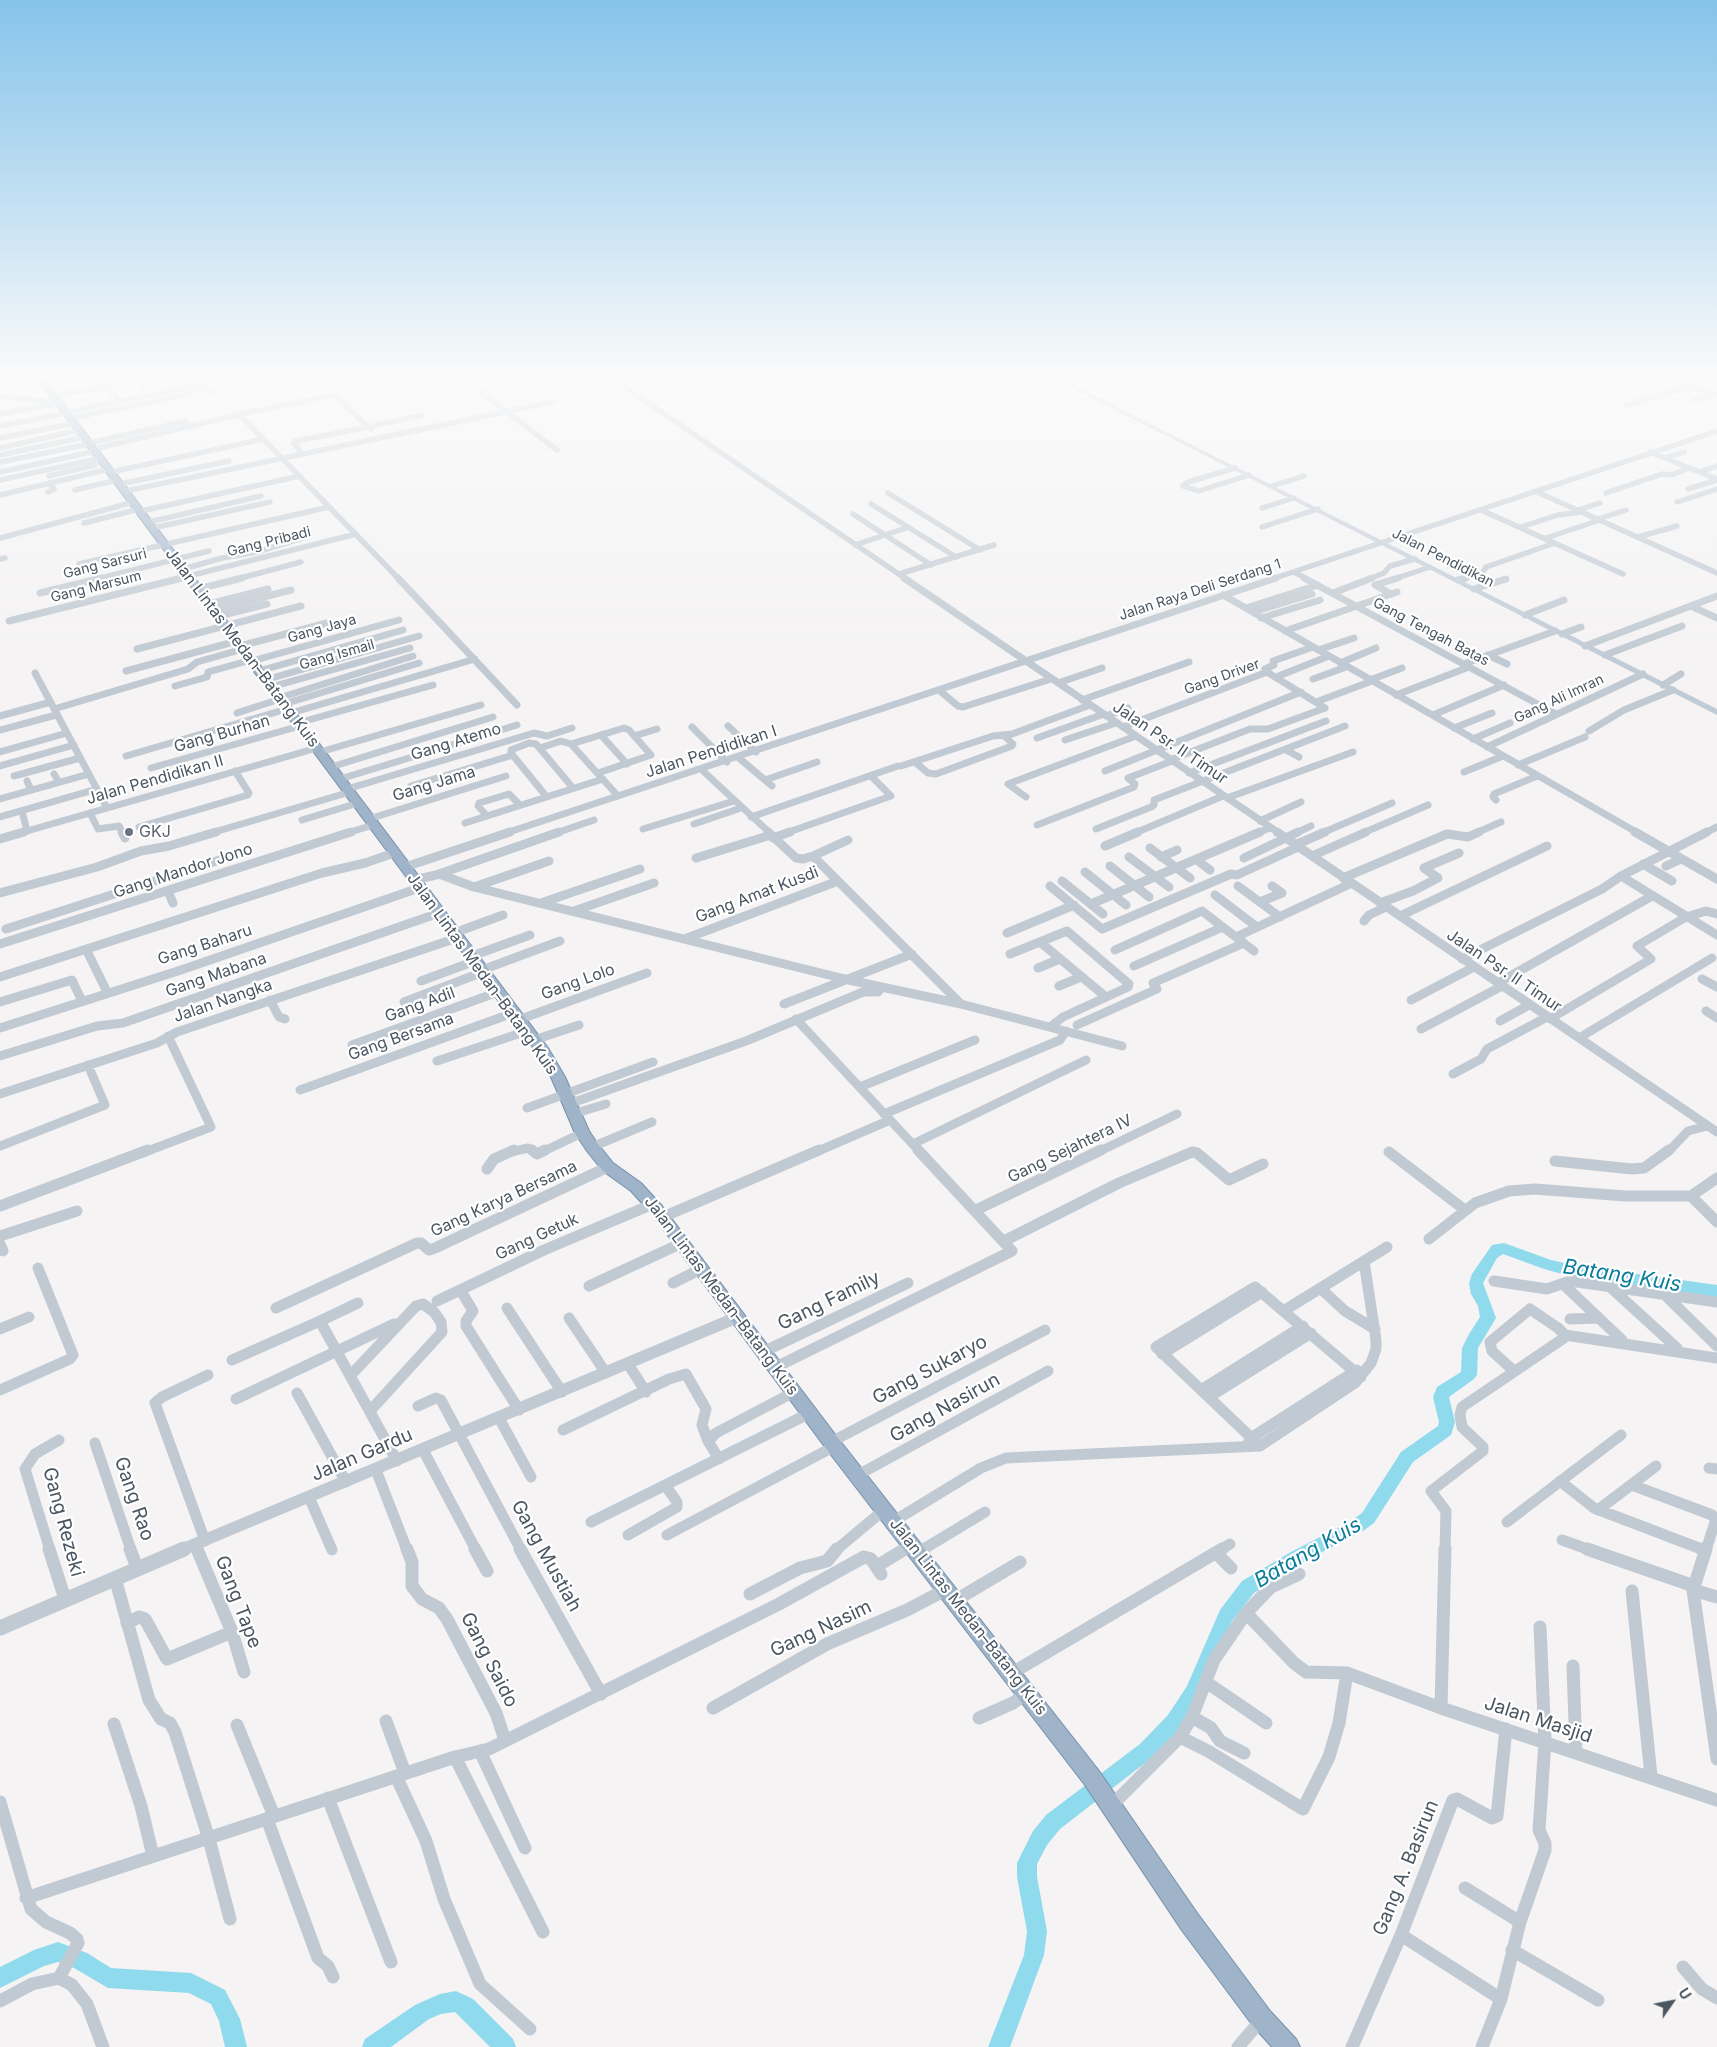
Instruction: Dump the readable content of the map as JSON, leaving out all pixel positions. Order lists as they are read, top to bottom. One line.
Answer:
{"streets":{"highway":["Jalan Lintas Medan–Batang Kuis"],"main road":["Jalan Pendidikan"],"street":["Gang Pribadi","Gang Sarsuri","Gang Marsum","Jalan Raya Deli Serdang 1","Gang Jaya","Gang Tengah Batas","Gang Ismail","Gang Driver","Gang Ali Imran","Gang Burhan","Gang Atemo","Jalan Psr. II Timur","Jalan Pendidikan I","Jalan Pendidikan II","Gang Jama","Gang Mandor Jono","Gang Amat Kusdi","Gang Baharu","Gang Mabana","Gang Lolo","Jalan Nangka","Gang Adil","Gang Bersama","Gang Sejahtera IV","Gang Karya Bersama","Gang Getuk","Gang Family","Gang Sukaryo","Gang Nasirun","Jalan Gardu","Gang Rao","Gang Rezeki","Gang Mustiah","Gang Tape","Gang Nasim","Gang Saido","Jalan Masjid","Gang A. Basirun"]},"crossings":[["Gang Pribadi","Gang Marsum"],["Gang Pribadi","Jalan Lintas Medan–Batang Kuis"],["Jalan Pendidikan","Jalan Raya Deli Serdang 1"],["Jalan Pendidikan","Gang Ali Imran"],["Gang Sarsuri","Jalan Lintas Medan–Batang Kuis"],["Gang Marsum","Jalan Lintas Medan–Batang Kuis"],["Jalan Raya Deli Serdang 1","Gang Tengah Batas"],["Jalan Raya Deli Serdang 1","Jalan Psr. II Timur"],["Jalan Raya Deli Serdang 1","Jalan Pendidikan I"],["Gang Jaya","Jalan Lintas Medan–Batang Kuis"],["Gang Tengah Batas","Gang Ali Imran"],["Jalan Lintas Medan–Batang Kuis","Gang Ismail"],["Jalan Lintas Medan–Batang Kuis","Gang Burhan"],["Jalan Lintas Medan–Batang Kuis","Gang Atemo"],["Jalan Lintas Medan–Batang Kuis","Jalan Pendidikan I"],["Jalan Lintas Medan–Batang Kuis","Jalan Pendidikan II"],["Jalan Lintas Medan–Batang Kuis","Gang Jama"],["Jalan Lintas Medan–Batang Kuis","Gang Mandor Jono"],["Jalan Lintas Medan–Batang Kuis","Gang Baharu"],["Jalan Lintas Medan–Batang Kuis","Gang Mabana"],["Jalan Lintas Medan–Batang Kuis","Gang Lolo"],["Jalan Lintas Medan–Batang Kuis","Jalan Nangka"],["Jalan Lintas Medan–Batang Kuis","Gang Adil"],["Jalan Lintas Medan–Batang Kuis","Gang Bersama"],["Jalan Lintas Medan–Batang Kuis","Gang Karya Bersama"],["Jalan Lintas Medan–Batang Kuis","Gang Getuk"],["Jalan Lintas Medan–Batang Kuis","Gang Family"],["Jalan Lintas Medan–Batang Kuis","Gang Sukaryo"],["Jalan Lintas Medan–Batang Kuis","Gang Nasirun"],["Jalan Lintas Medan–Batang Kuis","Jalan Gardu"],["Jalan Lintas Medan–Batang Kuis","Gang Nasim"],["Gang Driver","Jalan Psr. II Timur"],["Jalan Psr. II Timur","Jalan Pendidikan I"],["Jalan Pendidikan I","Gang Baharu"],["Gang Jama","Gang Mandor Jono"],["Gang Lolo","Gang Bersama"],["Jalan Gardu","Gang Rao"],["Jalan Gardu","Gang Rezeki"],["Jalan Gardu","Gang Mustiah"],["Jalan Gardu","Gang Tape"],["Jalan Gardu","Gang Saido"],["Jalan Masjid","Gang A. Basirun"]],"water":["Batang Kuis"],"places":["GKJ"],"north":"top right"}
